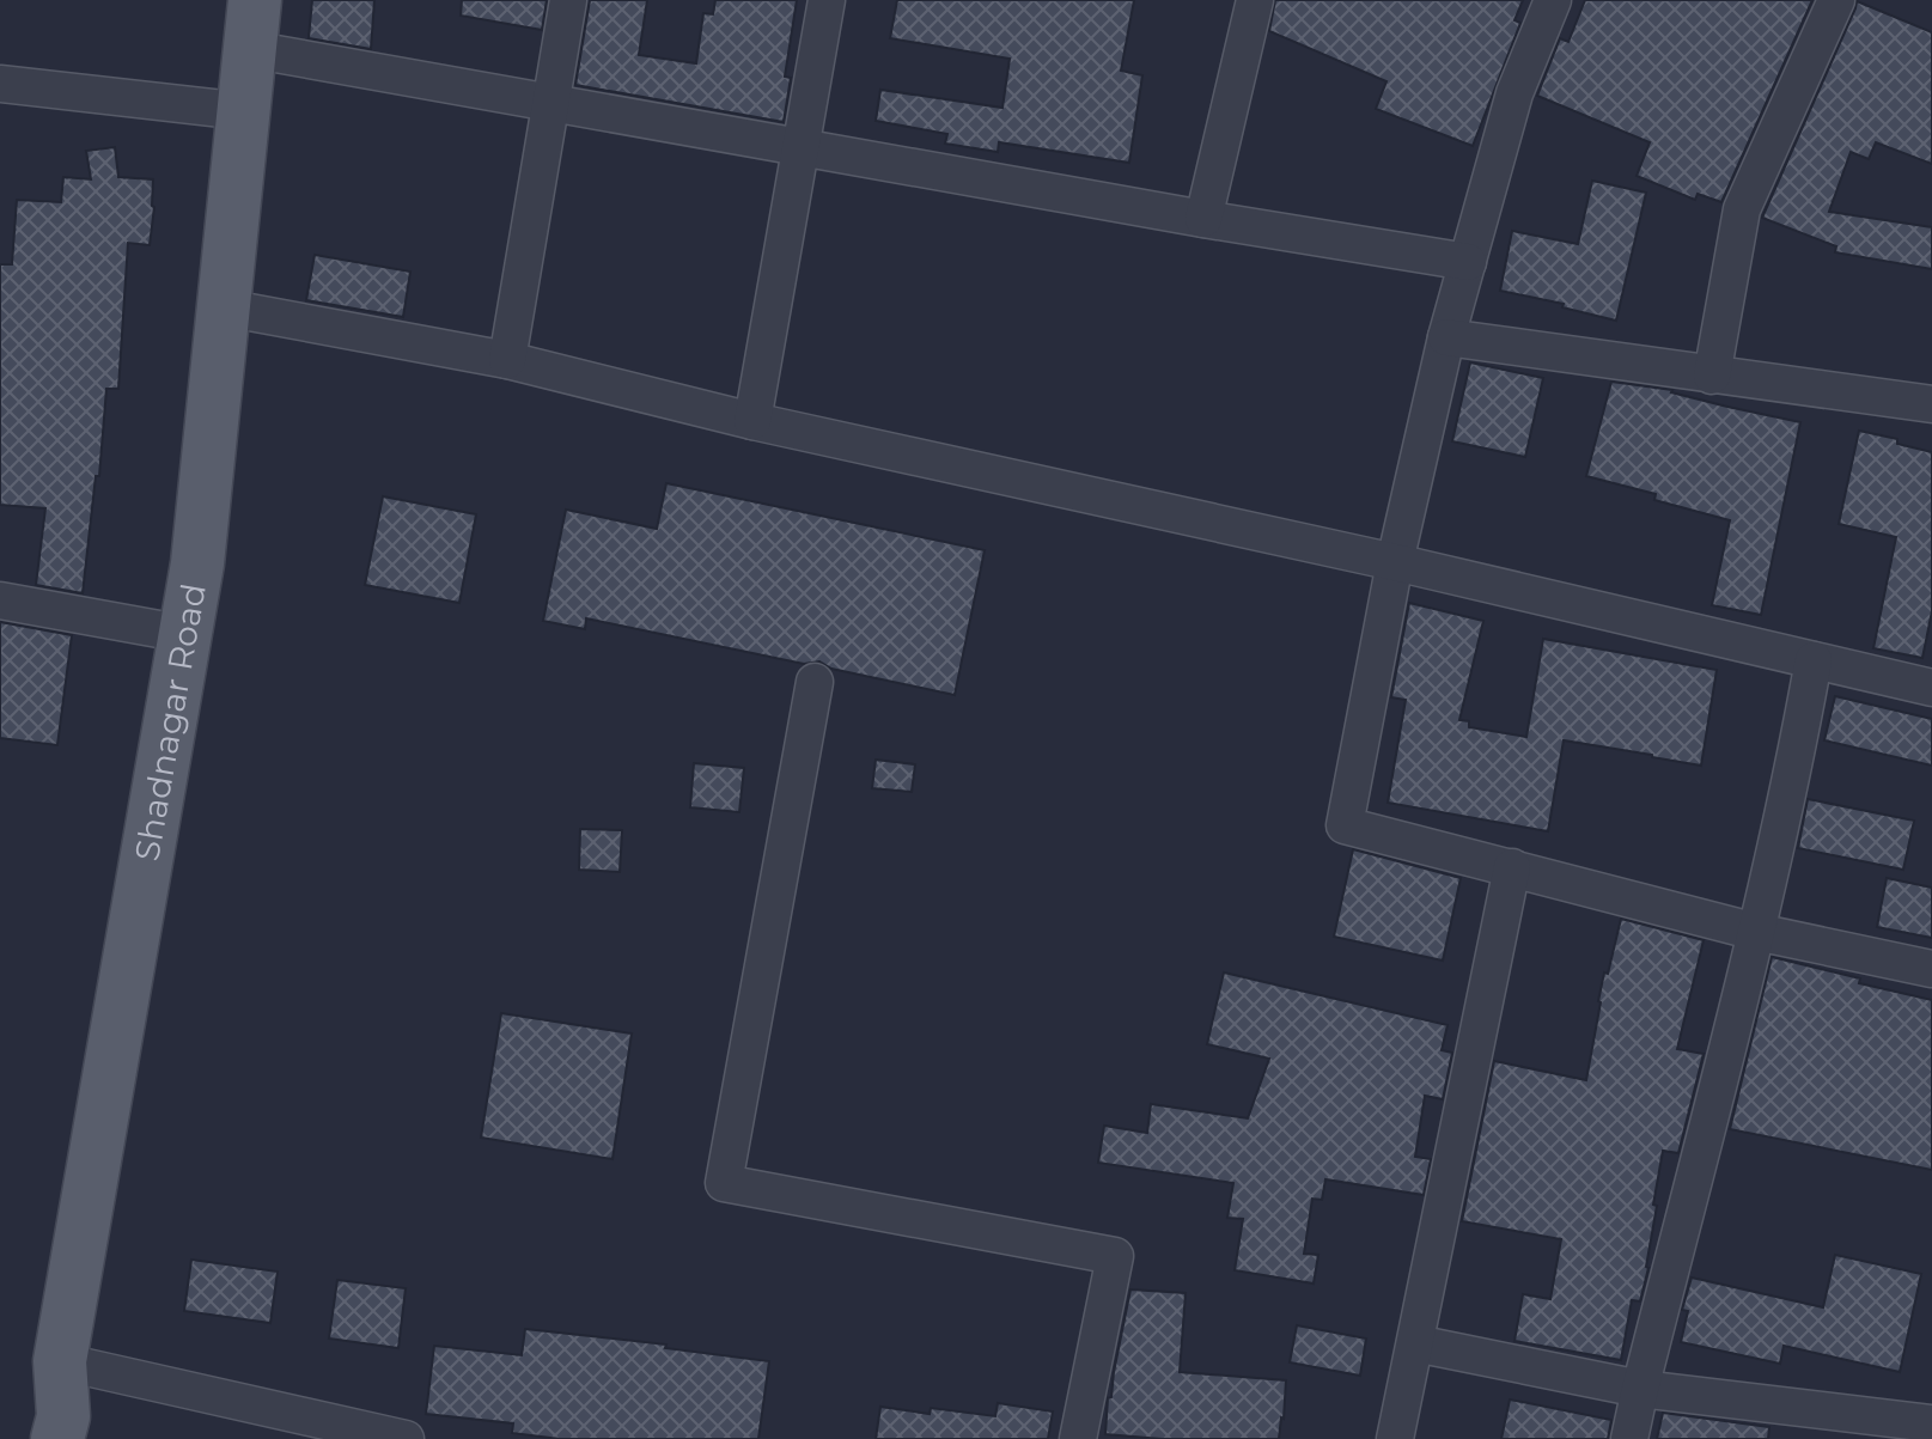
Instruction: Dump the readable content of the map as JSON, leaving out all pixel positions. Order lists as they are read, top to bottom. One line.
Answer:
{"streets":{"main road":["Shadnagar Road"]}}
